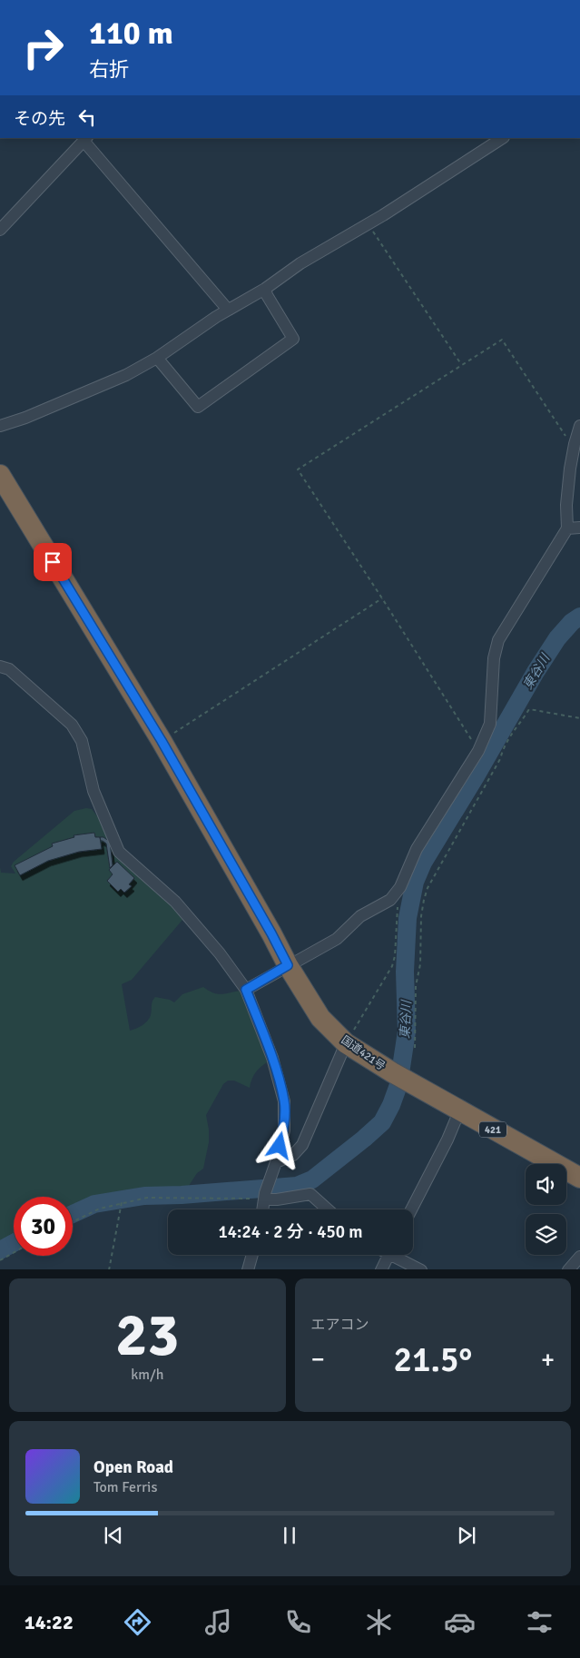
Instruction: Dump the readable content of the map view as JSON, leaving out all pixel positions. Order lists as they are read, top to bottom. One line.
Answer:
{"streets":{"highway":["国道421号","421"]},"water":["東谷川"],"page":{"turn":["110 m","右折"],"then":"その先","limit":"30","trip":"14:24 · 2 分 · 450 m","tile":[["23","km/h"],"エアコン"],"heat":["−","21.5°","+"],"song":["Open Road","Tom Ferris"],"tabs":"14:22"}}
